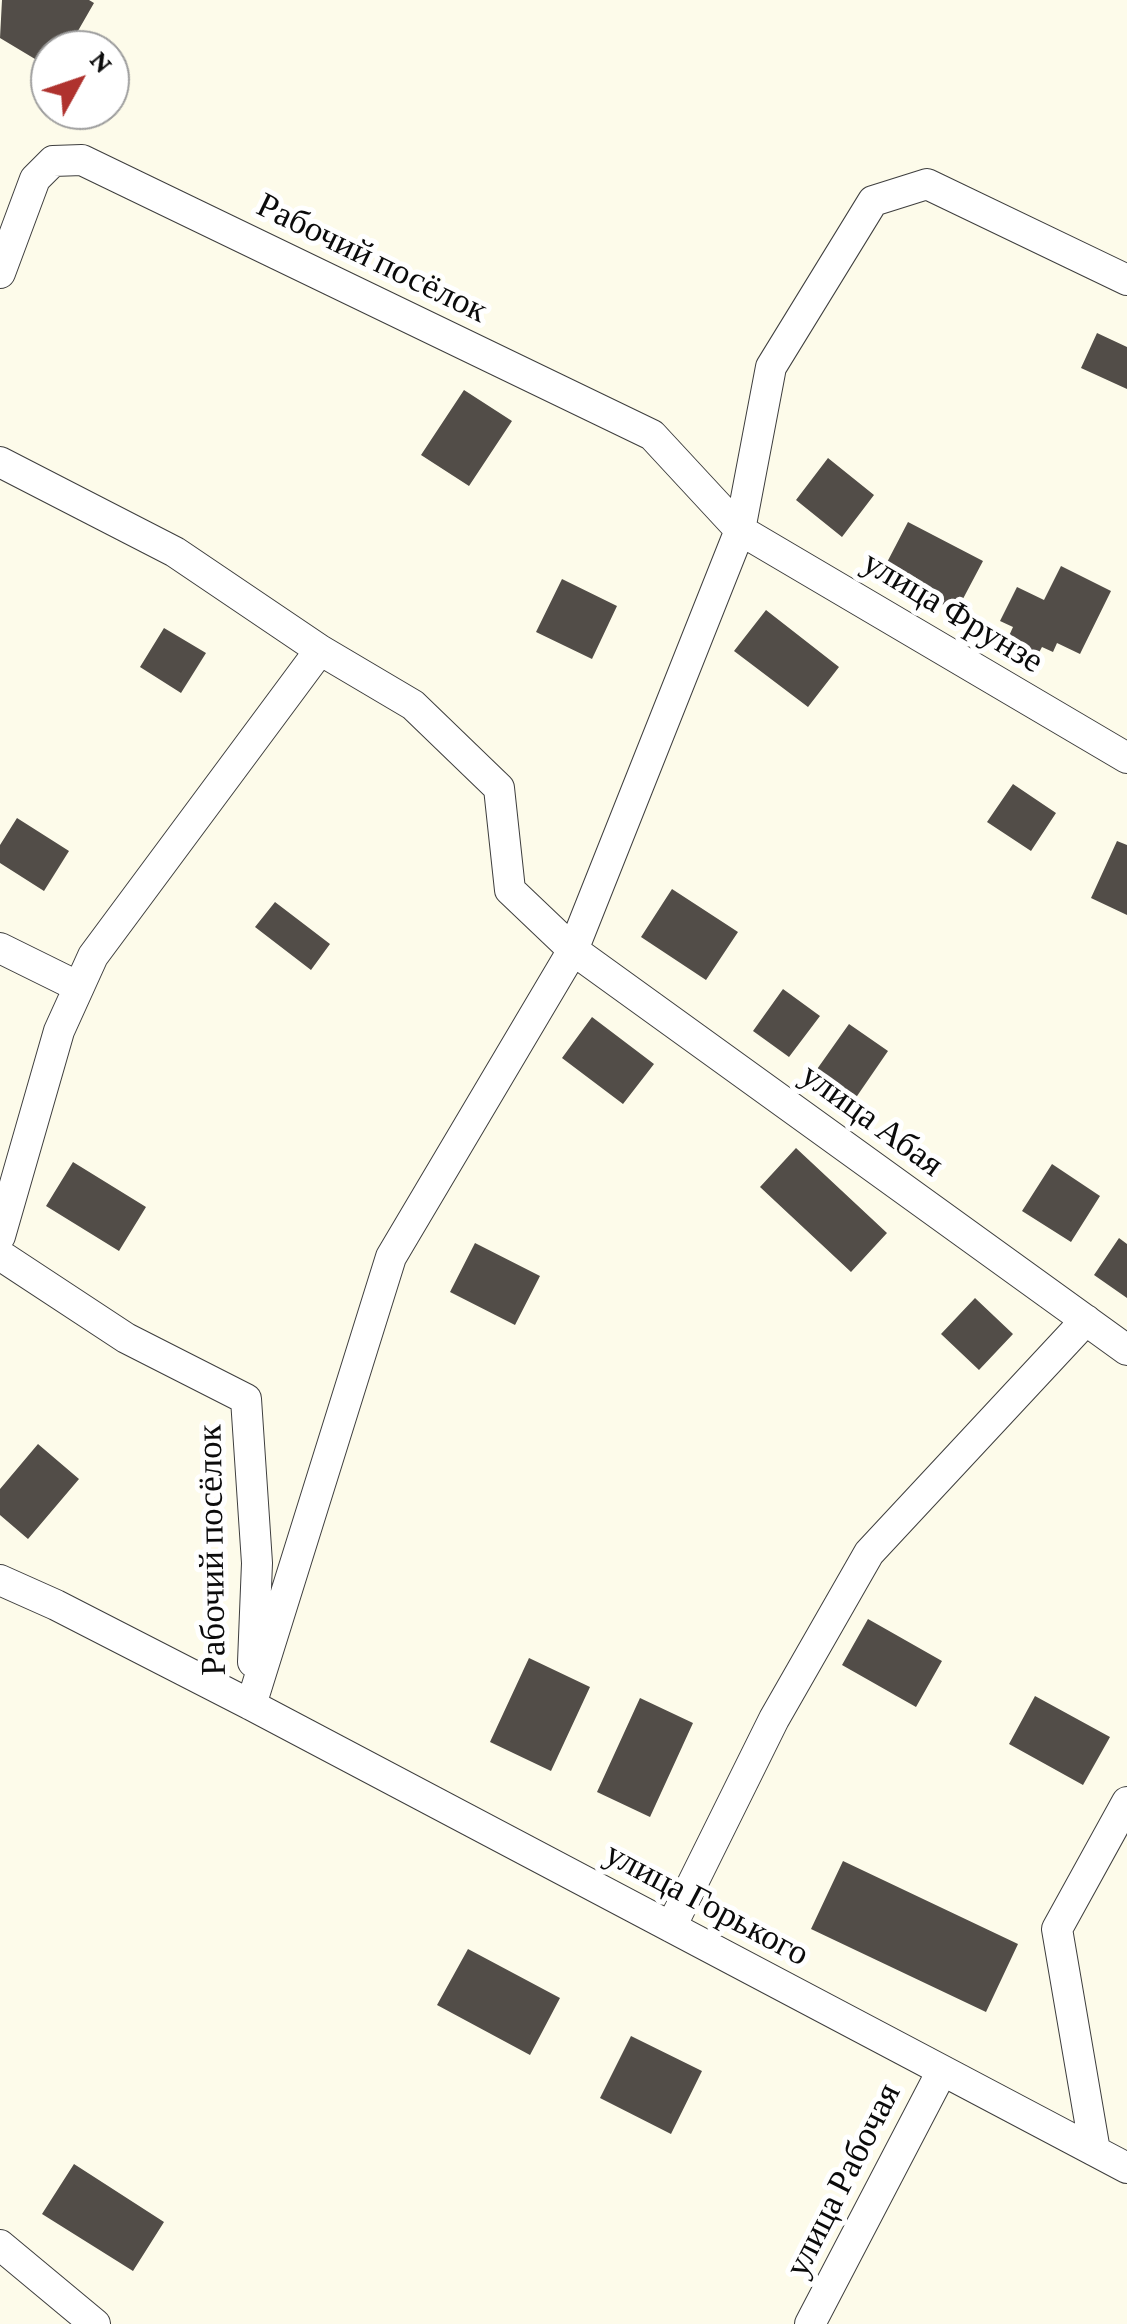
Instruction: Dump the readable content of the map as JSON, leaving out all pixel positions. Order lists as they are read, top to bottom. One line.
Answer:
{"streets":{"street":["Рабочий посёлок","улица Фрунзе","улица Абая","улица Горького","улица Рабочая"]},"crossings":[["Рабочий посёлок","улица Фрунзе"],["Рабочий посёлок","улица Горького"],["улица Горького","улица Рабочая"]],"north":"top right"}
